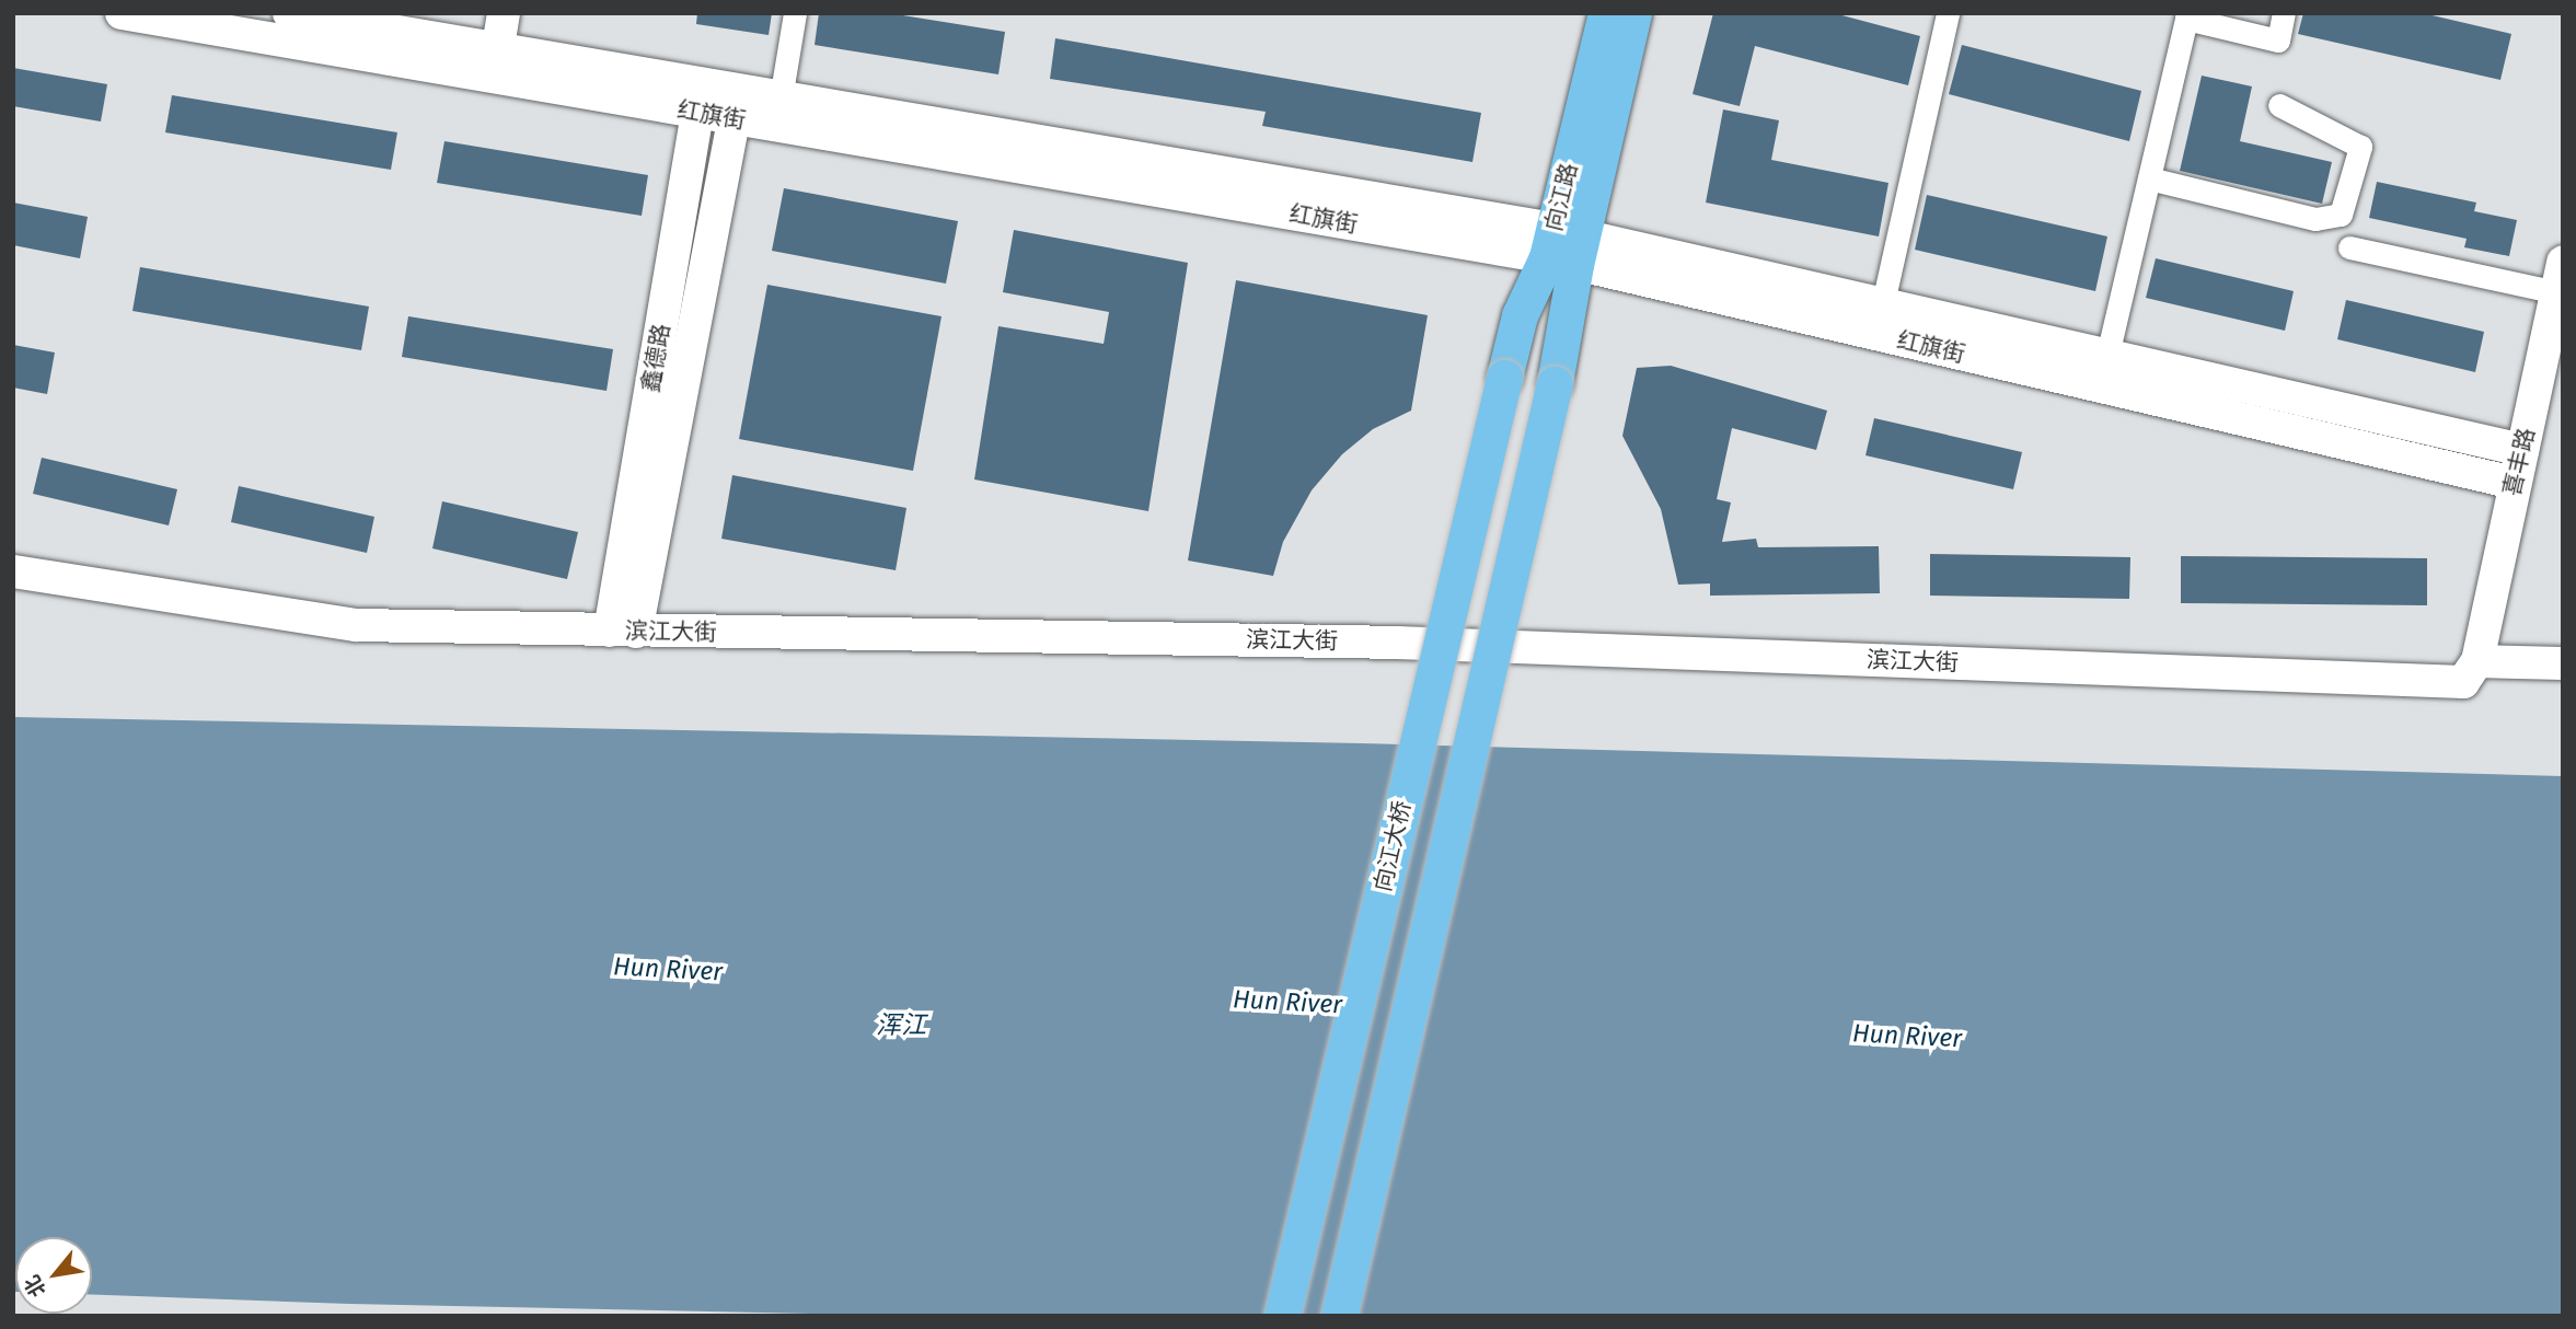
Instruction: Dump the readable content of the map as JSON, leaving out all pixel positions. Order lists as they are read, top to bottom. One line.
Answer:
{"streets":{"main road":["向江路","向江大桥"],"street":["红旗街","鑫德路","喜丰路","滨江大街"]},"crossings":[["红旗街","向江路"],["红旗街","鑫德路"],["向江路","向江大桥"],["鑫德路","滨江大街"],["喜丰路","滨江大街"]],"water":["Hun River","浑江"],"north":"bottom left"}
